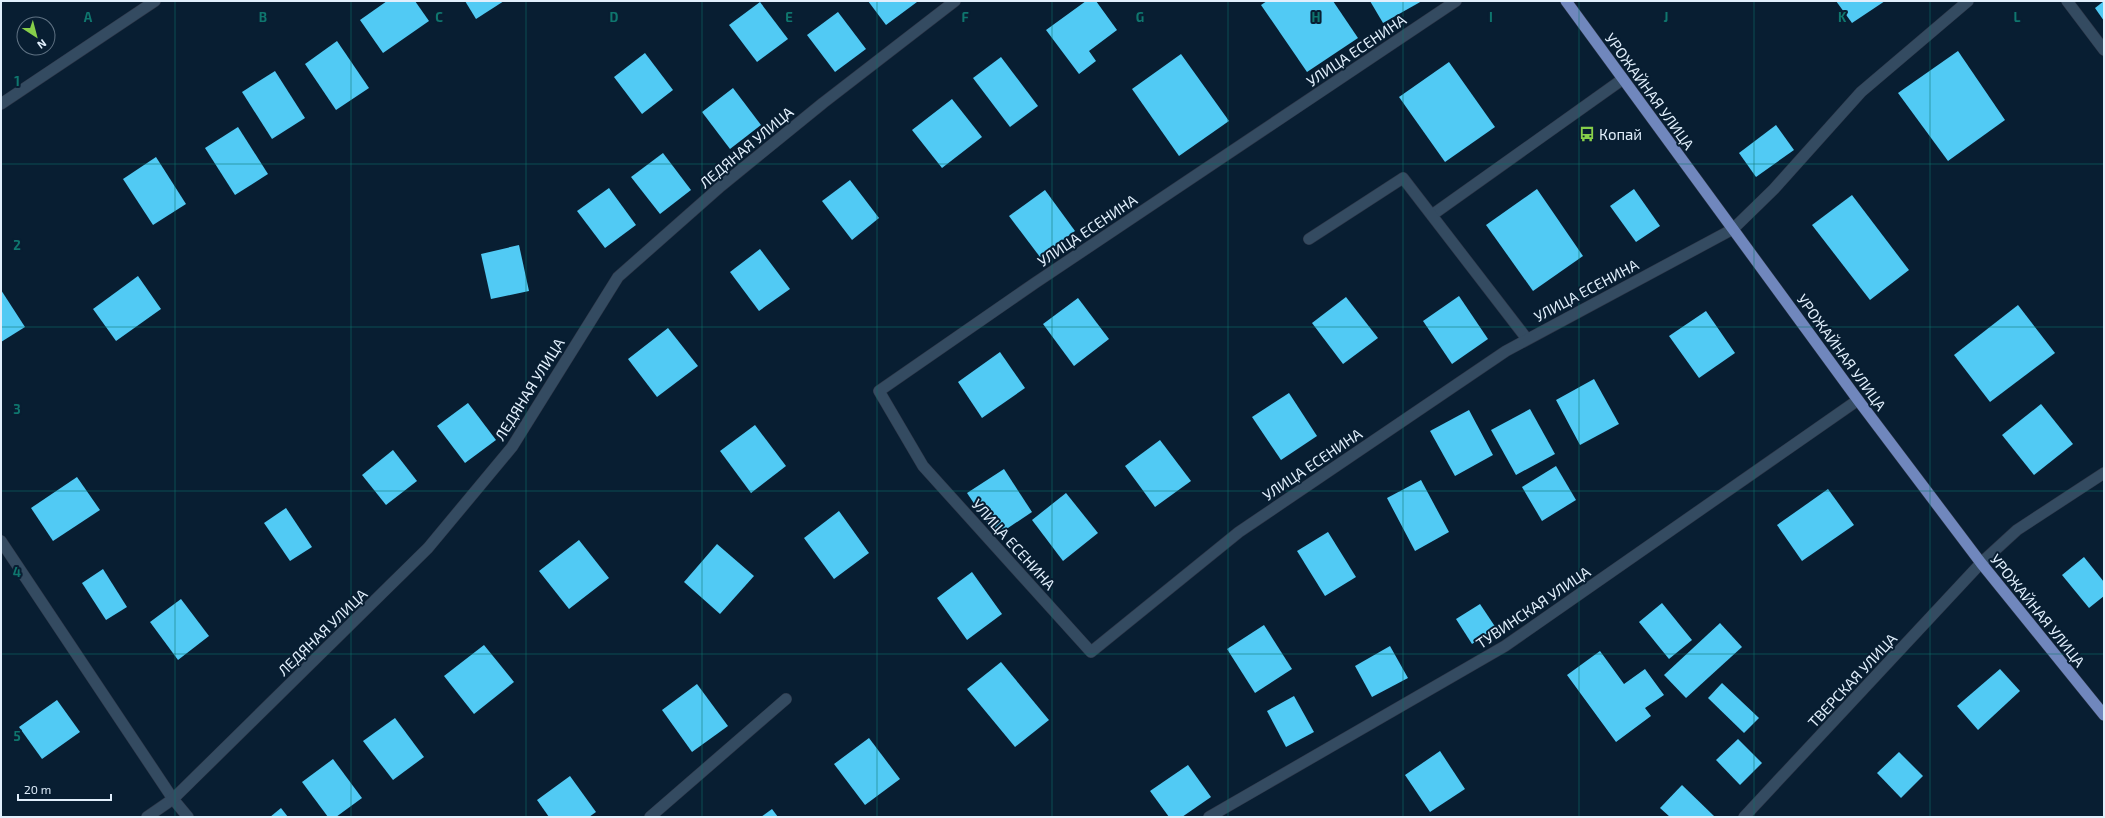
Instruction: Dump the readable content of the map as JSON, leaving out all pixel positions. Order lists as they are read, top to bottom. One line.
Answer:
{"streets":{"main road":["УРОЖАЙНАЯ УЛИЦА"],"street":["УЛИЦА ЕСЕНИНА","ЛЕДЯНАЯ УЛИЦА","ТУВИНСКАЯ УЛИЦА","ТВЕРСКАЯ УЛИЦА"]},"crossings":[["УЛИЦА ЕСЕНИНА","УРОЖАЙНАЯ УЛИЦА"],["УРОЖАЙНАЯ УЛИЦА","ТУВИНСКАЯ УЛИЦА"],["УРОЖАЙНАЯ УЛИЦА","ТВЕРСКАЯ УЛИЦА"]],"places":{"bus stop":["Копай"]},"scale_bar":"20 m","north":"bottom right","grid":{"columns":["A","B","C","D","E","F","G","H","I","J","K","L"],"rows":["1","2","3","4","5"]}}
